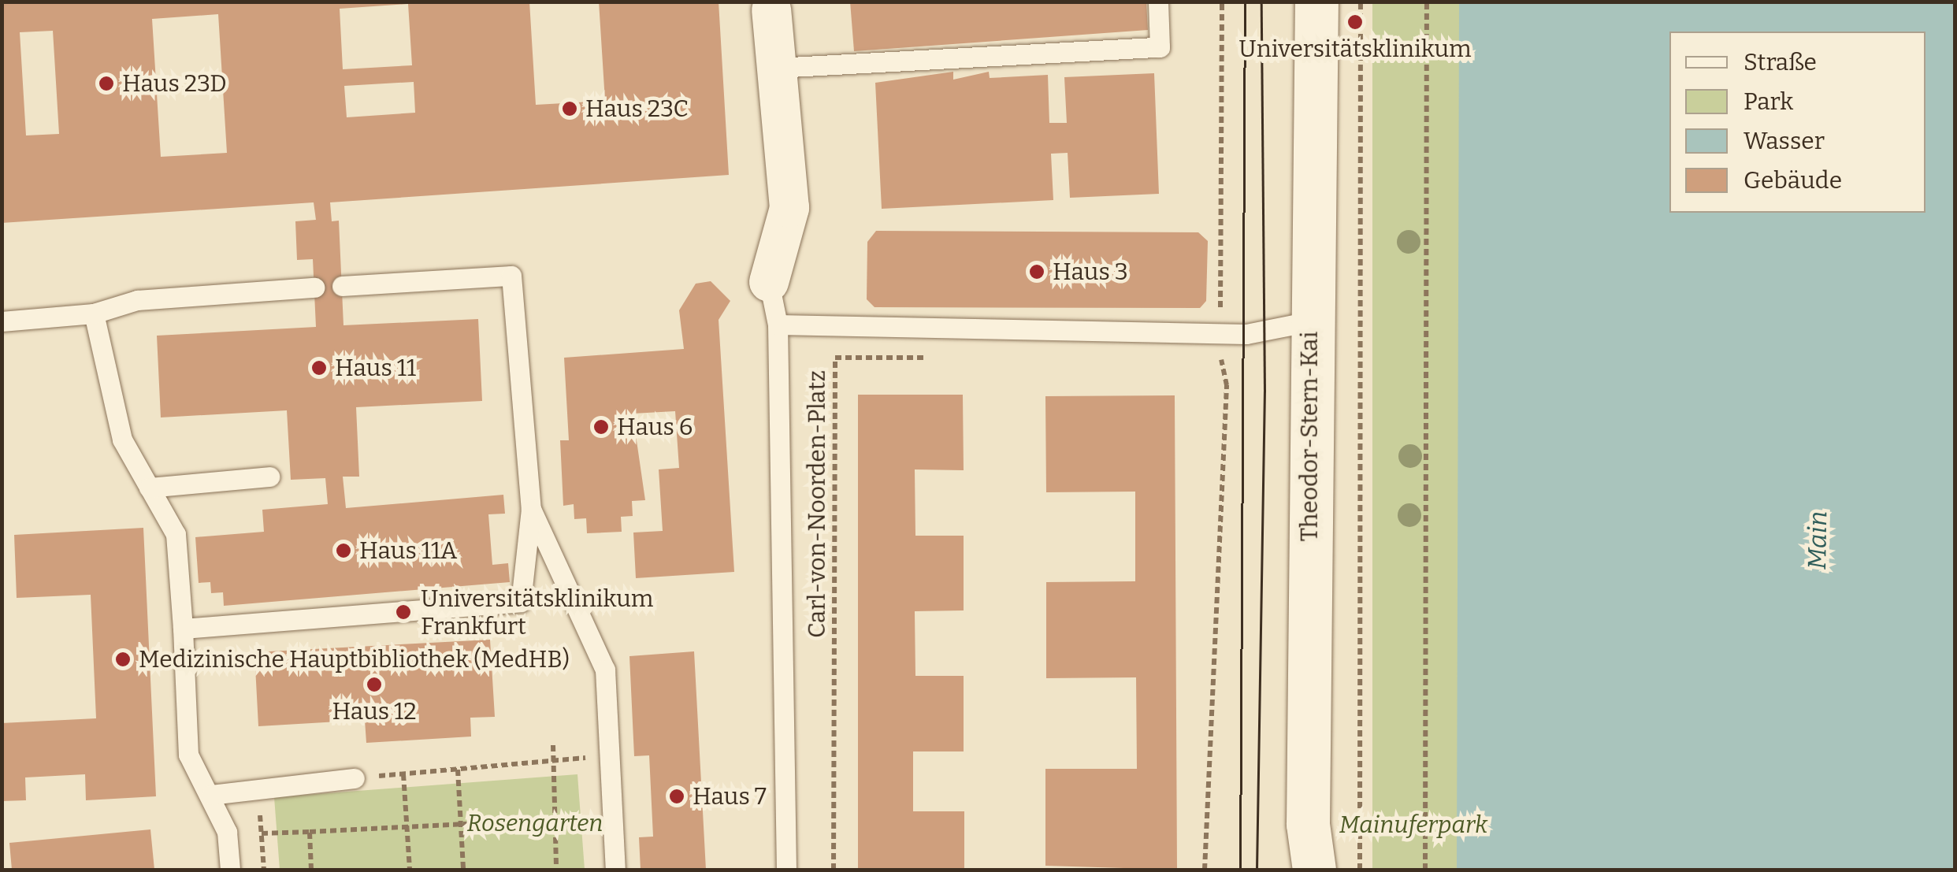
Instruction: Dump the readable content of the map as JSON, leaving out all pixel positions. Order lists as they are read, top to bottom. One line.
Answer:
{"streets":{"main road":["Theodor-Stern-Kai"],"path":["Carl-von-Noorden-Platz"]},"water":["Main"],"parks":["Rosengarten","Mainuferpark"],"places":["Universitätsklinikum","Haus 23D","Haus 23C","Haus 3","Haus 11","Haus 6","Haus 11A","Universitätsklinikum Frankfurt","Medizinische Hauptbibliothek (MedHB)","Haus 12","Haus 7"],"legend":["Straße","Park","Wasser","Gebäude"]}
